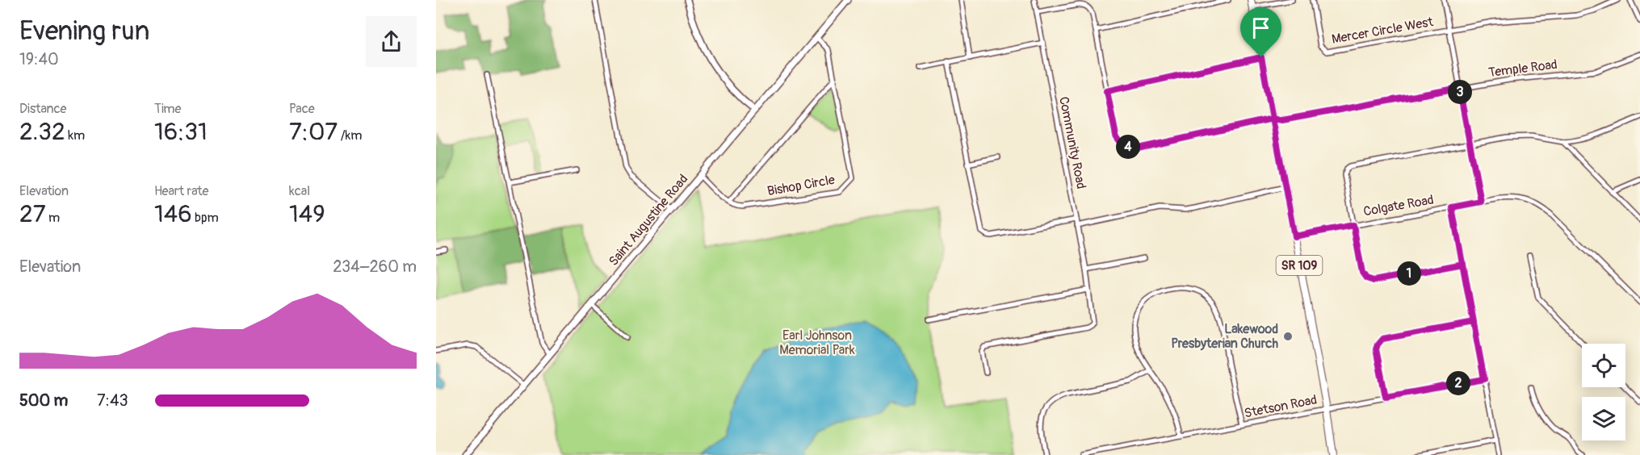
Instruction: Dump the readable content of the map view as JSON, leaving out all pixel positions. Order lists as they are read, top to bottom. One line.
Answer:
{"streets":{"main road":["Saint Augustine Road","SR 109"],"street":["Mercer Circle West","Temple Road","Community Road","Bishop Circle","Colgate Road","Stetson Road"]},"crossings":[["Temple Road","SR 109"],["Bishop Circle","Saint Augustine Road"],["Colgate Road","SR 109"],["SR 109","Stetson Road"]],"parks":["Earl Johnson Memorial Park"],"places":["Lakewood Presbyterian Church"],"page":{"heading":["Evening run","19:40"],"pins":["3","4","1","2"],"stats":[["Distance","2.32 km"],["Time","16:31"],["Pace","7:07 /km"],["Elevation","27 m"],["Heart rate","146 bpm"],["kcal","149"]],"chart":["Elevation","234–260 m"],"list":[{"name":"500 m","note":"7:43"}]}}
